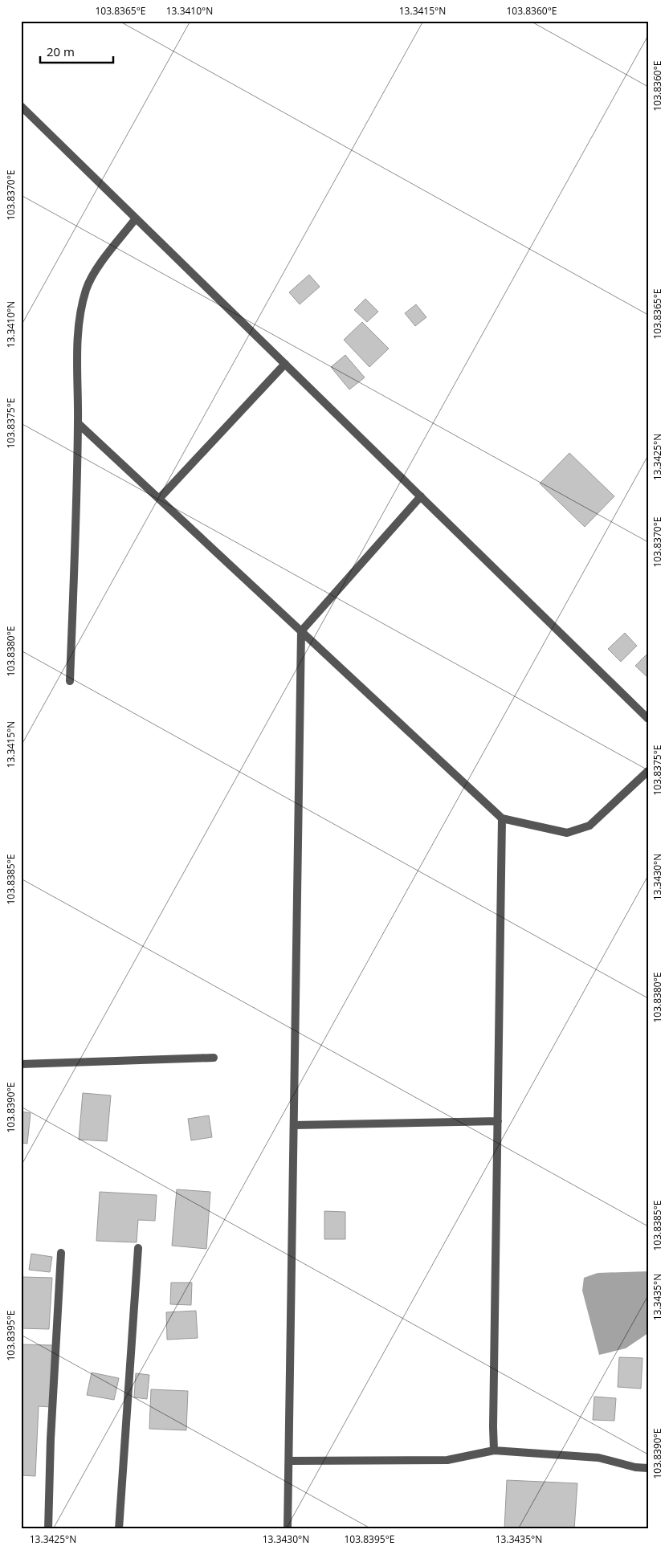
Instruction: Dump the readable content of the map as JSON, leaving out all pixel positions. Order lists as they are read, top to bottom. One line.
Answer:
{"scale_bar":"20 m","coordinates":["103.8365°E","13.3410°N","13.3415°N","103.8360°E","103.8370°E","103.8375°E","13.3425°N","103.8380°E","13.3430°N","103.8385°E","103.8390°E","13.3435°N","103.8395°E"]}
